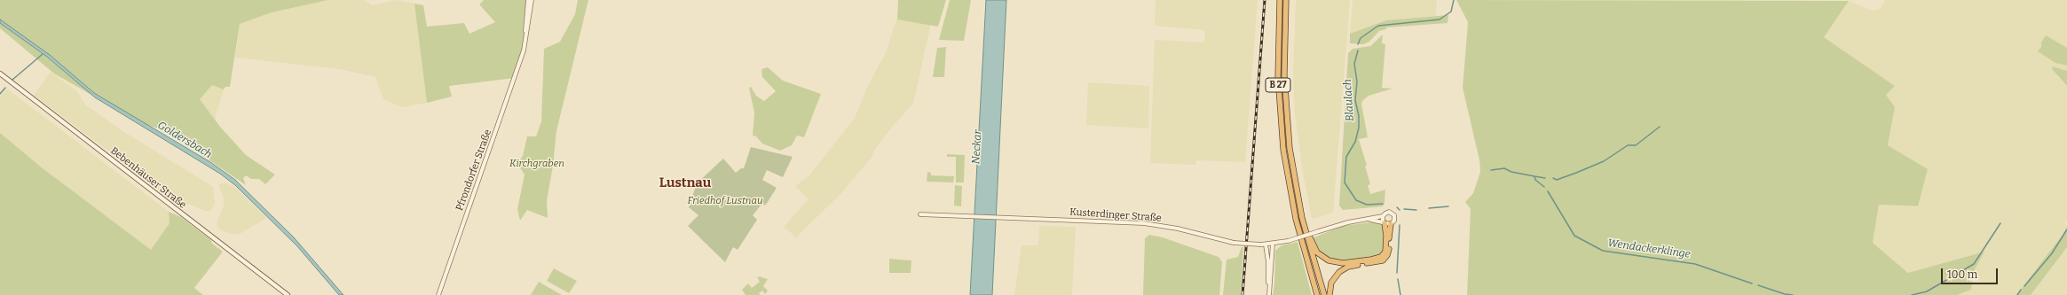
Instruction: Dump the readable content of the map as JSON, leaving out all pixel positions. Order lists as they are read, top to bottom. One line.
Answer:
{"streets":{"highway":["B 27"],"main road":["Bebenhäuser Straße"],"street":["Pfrondorfer Straße","Kusterdinger Straße"]},"districts":["Lustnau"],"water":["Blaulach","Goldersbach","Neckar","Wendackerklinge"],"parks":["Kirchgraben","Friedhof Lustnau"],"scale_bar":"100 m"}
